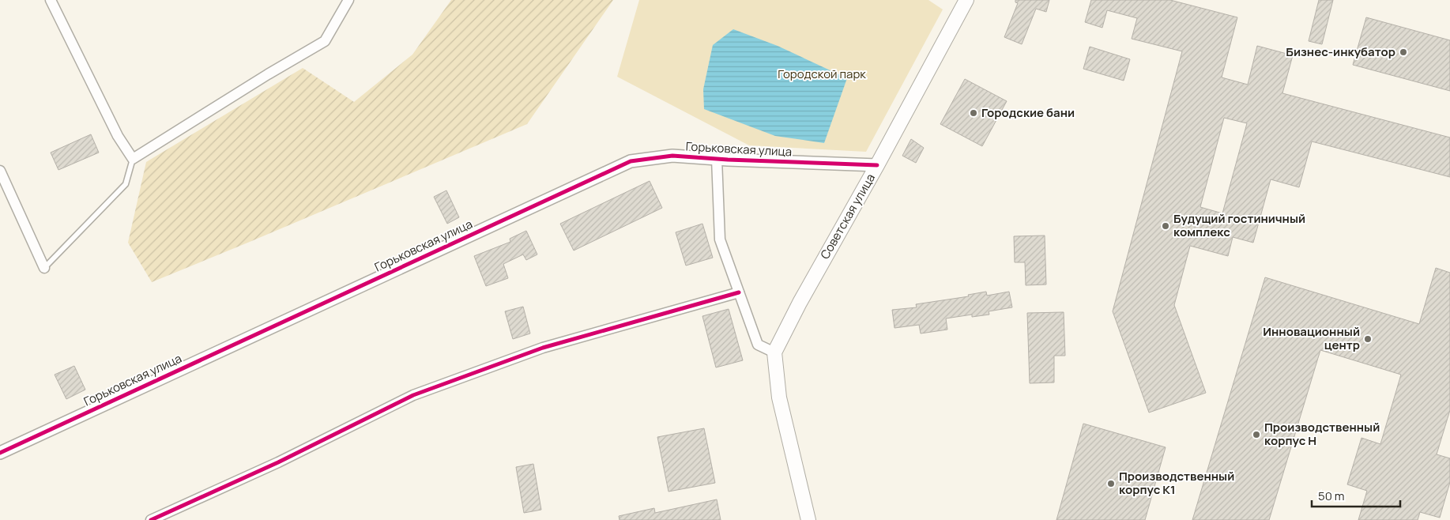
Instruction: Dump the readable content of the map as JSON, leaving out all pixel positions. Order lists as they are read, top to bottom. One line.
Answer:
{"streets":{"main road":["Советская улица"],"street":["Горьковская улица"]},"crossings":[["Горьковская улица","Советская улица"]],"parks":["Городской парк"],"places":["Бизнес-инкубатор","Городские бани","Будущий гостиничный комплекс","Инновационный центр","Производственный корпус H","Производственный корпус K1"],"scale_bar":"50 m"}
